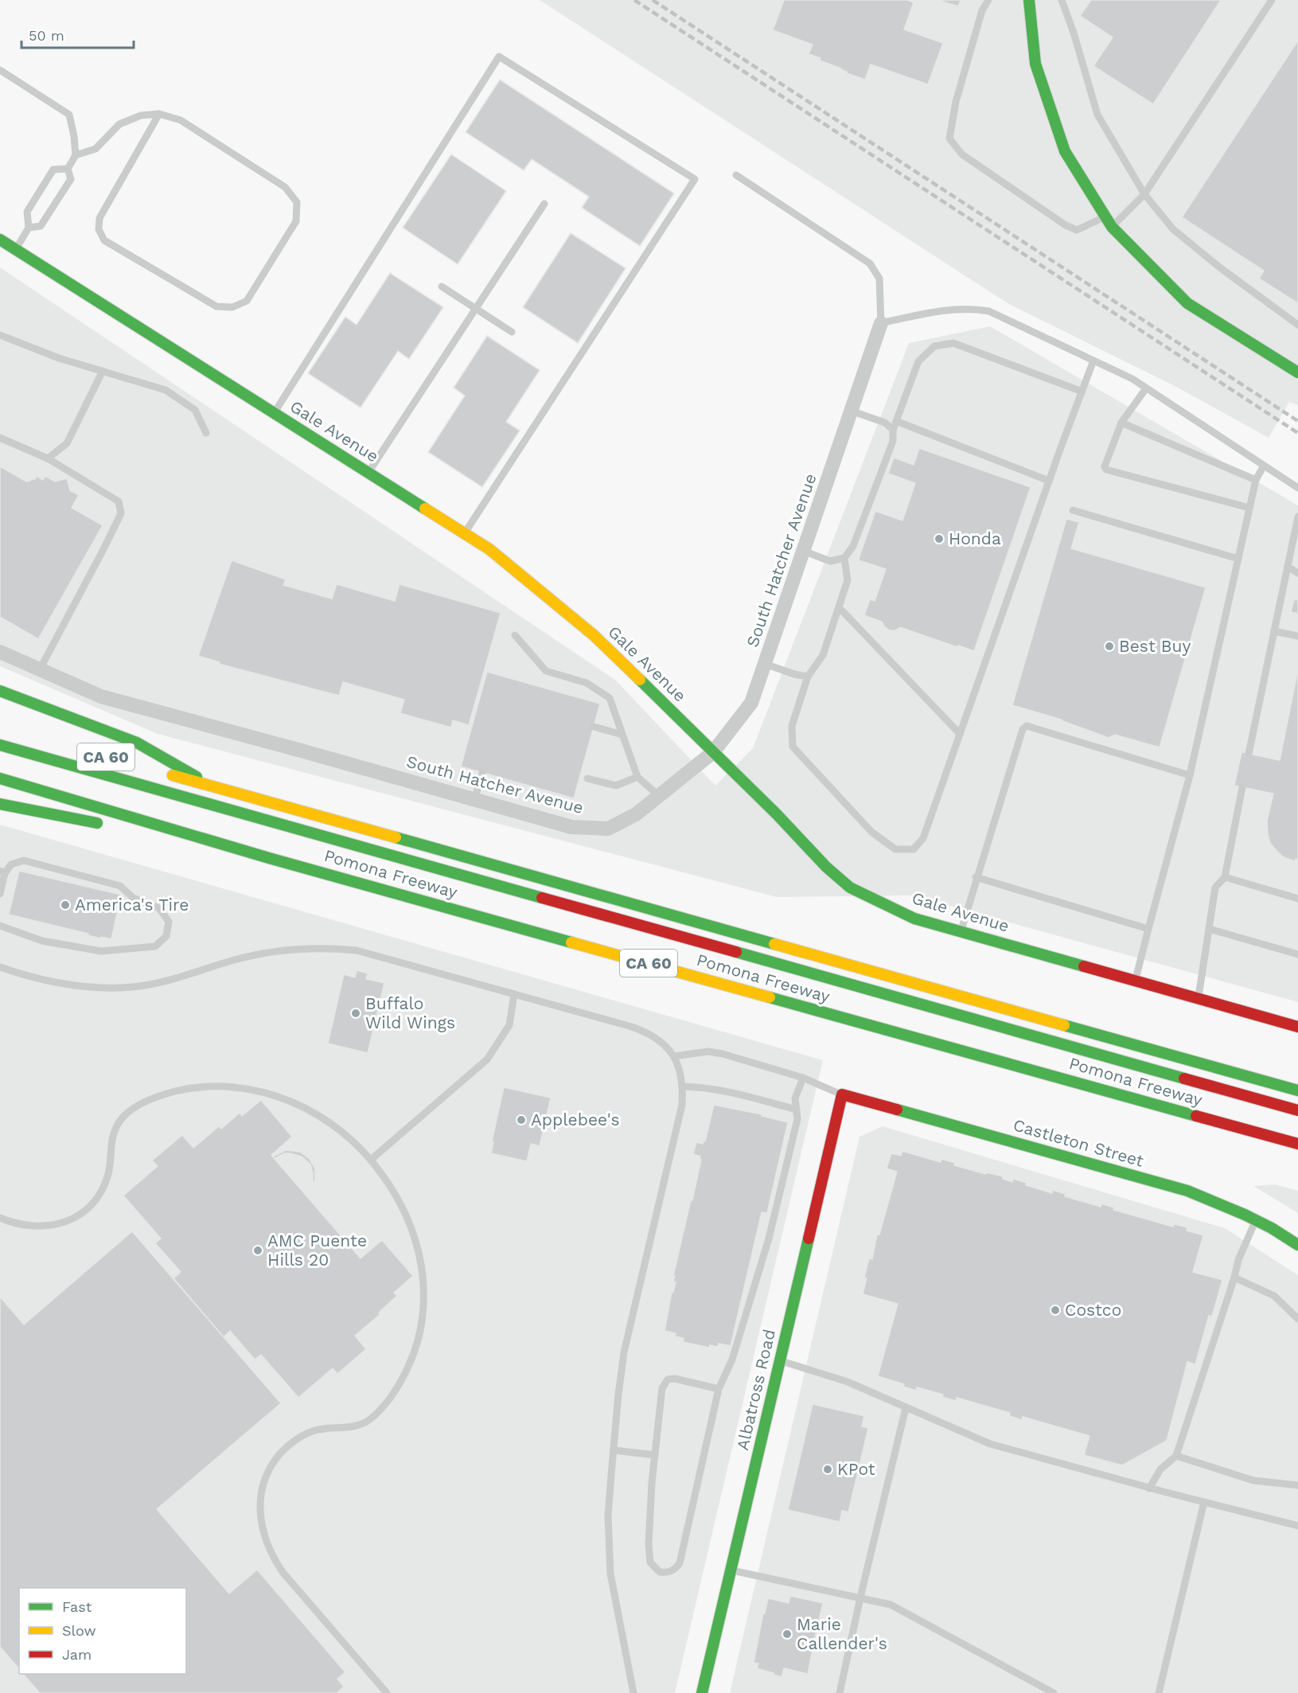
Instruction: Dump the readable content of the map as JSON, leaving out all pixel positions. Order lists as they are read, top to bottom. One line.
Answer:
{"streets":{"main road":["Gale Avenue","CA 60","Pomona Freeway","Castleton Street","Albatross Road"],"street":["South Hatcher Avenue"]},"crossings":[["Gale Avenue","South Hatcher Avenue"],["Castleton Street","Albatross Road"]],"places":["Honda","Best Buy","America's Tire","Buffalo Wild Wings","Applebee's","AMC Puente Hills 20","Costco","KPot","Marie Callender's"],"legend":["Fast","Slow","Jam"],"scale_bar":"50 m"}
